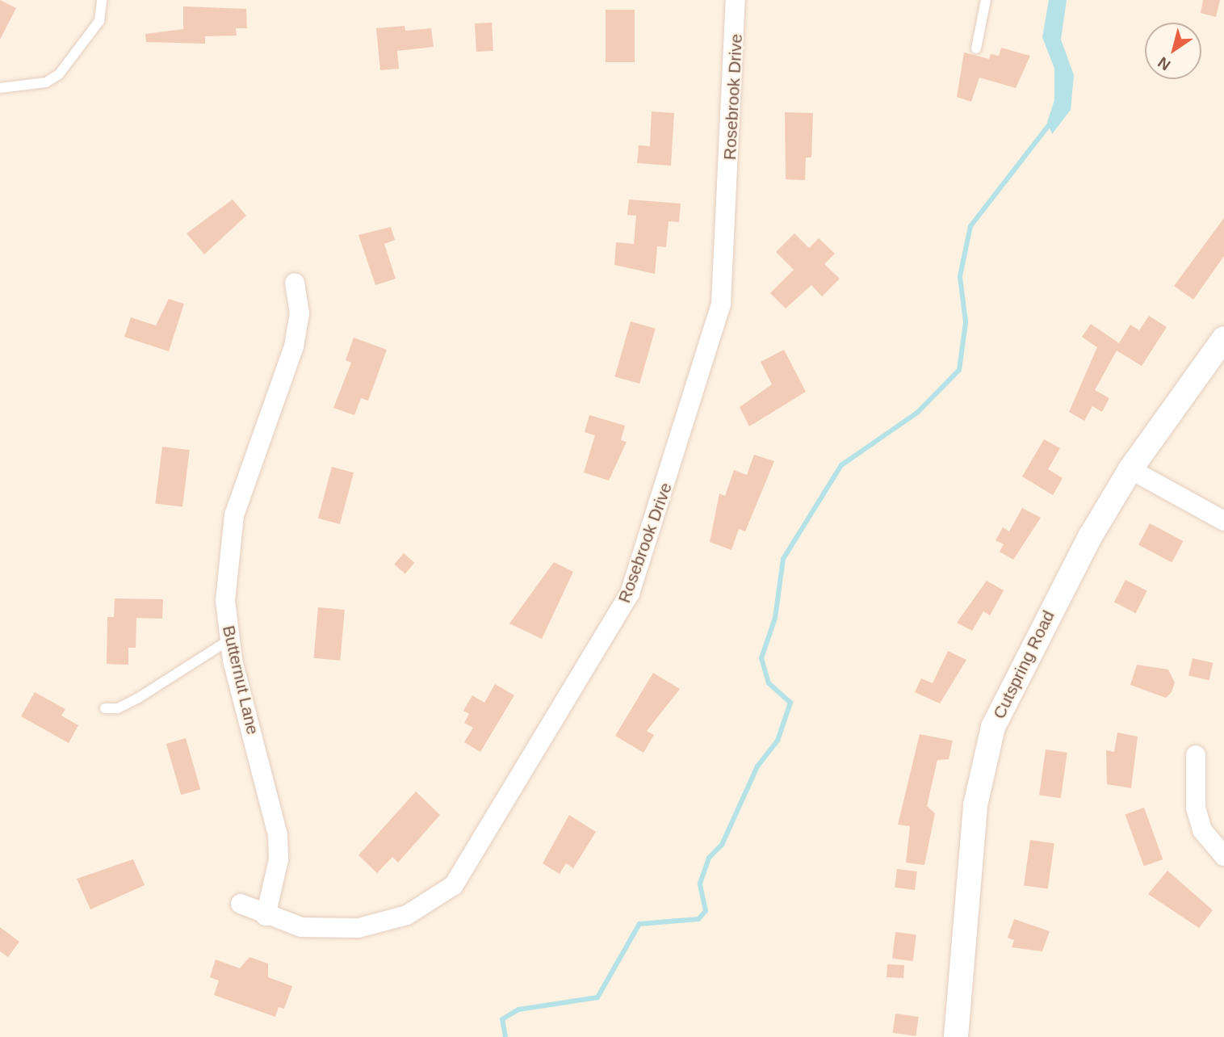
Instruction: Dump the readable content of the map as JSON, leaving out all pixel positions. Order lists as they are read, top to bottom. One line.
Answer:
{"streets":{"street":["Rosebrook Drive","Cutspring Road","Butternut Lane"]},"crossings":[["Rosebrook Drive","Butternut Lane"]],"north":"bottom left"}
